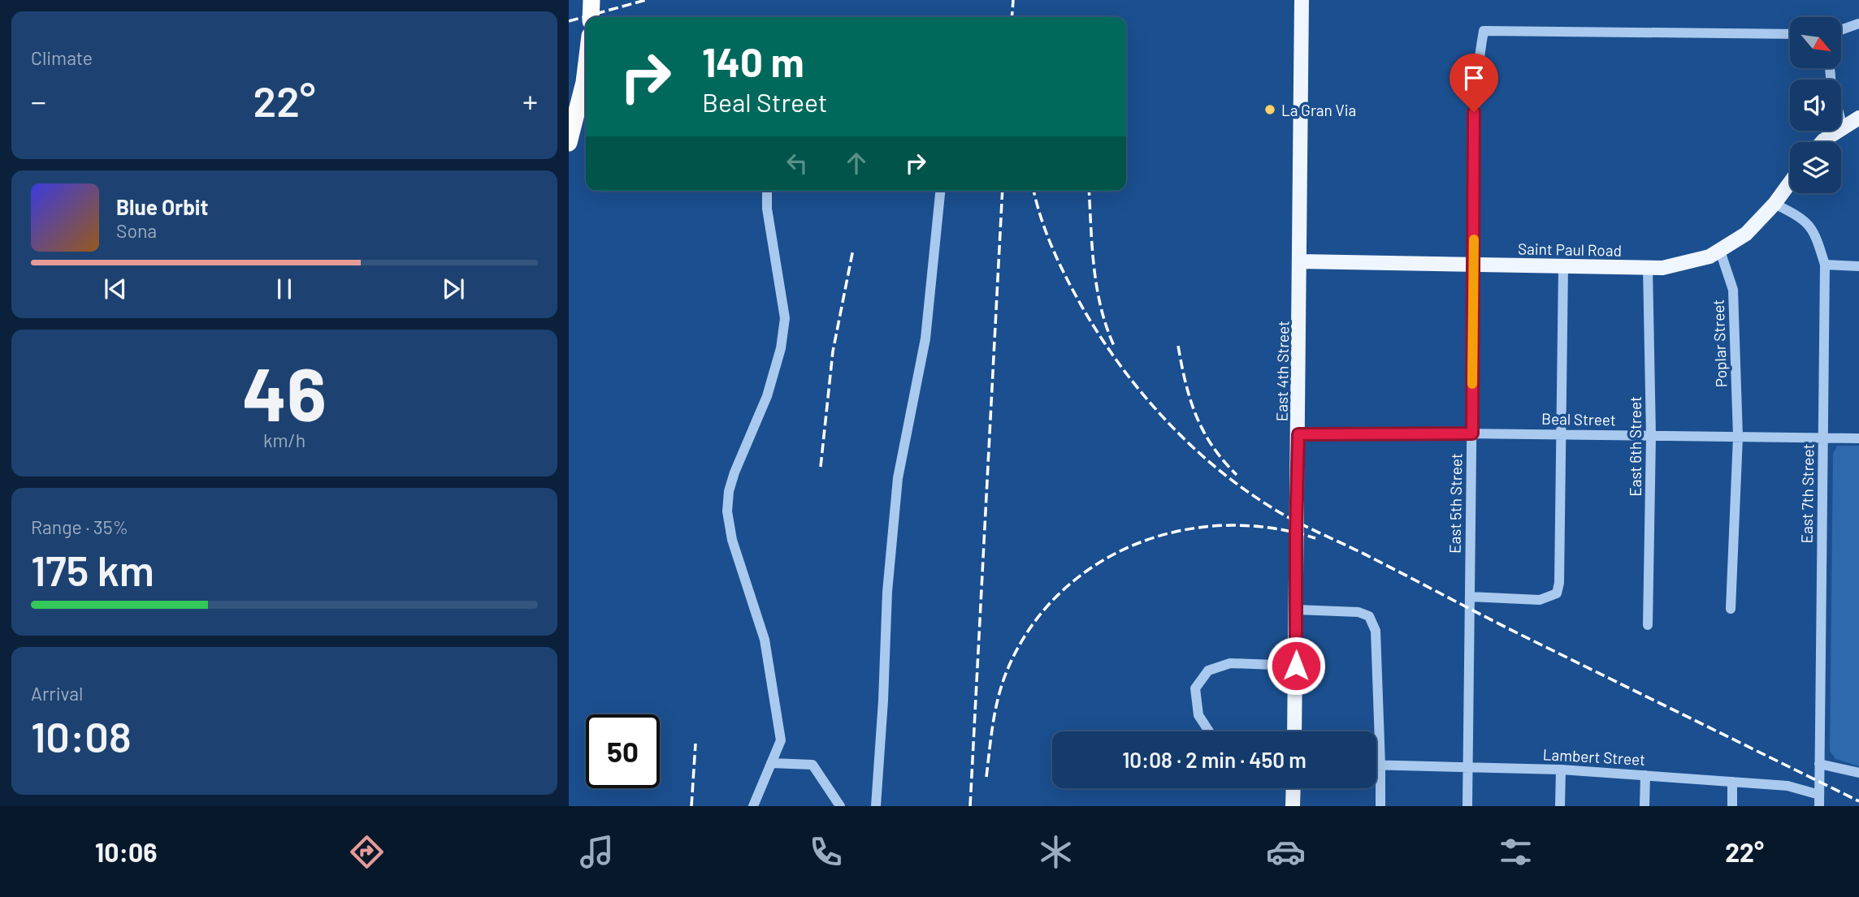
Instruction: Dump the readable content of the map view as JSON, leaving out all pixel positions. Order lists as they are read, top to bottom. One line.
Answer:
{"streets":{"main road":["Saint Paul Road","East 4th Street"],"street":["Poplar Street","Beal Street","East 6th Street","East 7th Street","East 5th Street","Lambert Street"]},"crossings":[["Saint Paul Road","Poplar Street"],["Saint Paul Road","East 4th Street"],["Saint Paul Road","East 6th Street"],["Saint Paul Road","East 7th Street"],["Saint Paul Road","East 5th Street"],["Poplar Street","Beal Street"],["East 4th Street","Beal Street"],["Beal Street","East 6th Street"],["Beal Street","East 7th Street"],["Beal Street","East 5th Street"],["East 7th Street","Lambert Street"],["East 5th Street","Lambert Street"]],"places":["La Gran Via"],"north":"bottom right","page":{"tile":["Climate",["46","km/h"],["Range · 35%","175 km"],["Arrival","10:08"]],"turn":["140 m","Beal Street"],"heat":["−","22°","+"],"song":["Blue Orbit","Sona"],"limit":"50","trip":"10:08 · 2 min · 450 m","tabs":["10:06","22°"]}}
